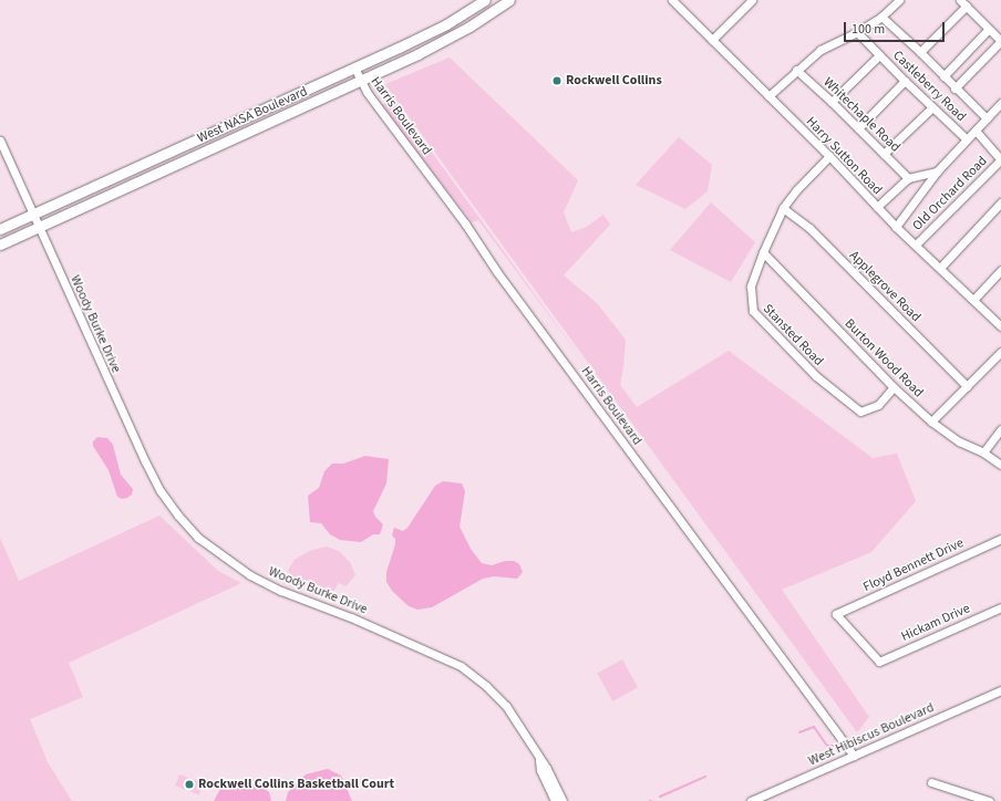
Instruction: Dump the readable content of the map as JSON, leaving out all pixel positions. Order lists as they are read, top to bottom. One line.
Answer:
{"streets":{"main road":["West NASA Boulevard"],"street":["Castleberry Road","Whitechaple Road","Harris Boulevard","Harry Sutton Road","Old Orchard Road","Applegrove Road","Woody Burke Drive","Stansted Road","Burton Wood Road","Floyd Bennett Drive","Hickam Drive","West Hibiscus Boulevard"]},"crossings":[["West NASA Boulevard","Harris Boulevard"],["West NASA Boulevard","Woody Burke Drive"],["Harris Boulevard","West Hibiscus Boulevard"],["Harry Sutton Road","Old Orchard Road"],["Harry Sutton Road","Stansted Road"],["Applegrove Road","Stansted Road"],["Stansted Road","Burton Wood Road"],["Floyd Bennett Drive","Hickam Drive"]],"places":["Rockwell Collins","Rockwell Collins Basketball Court"],"scale_bar":"100 m"}
